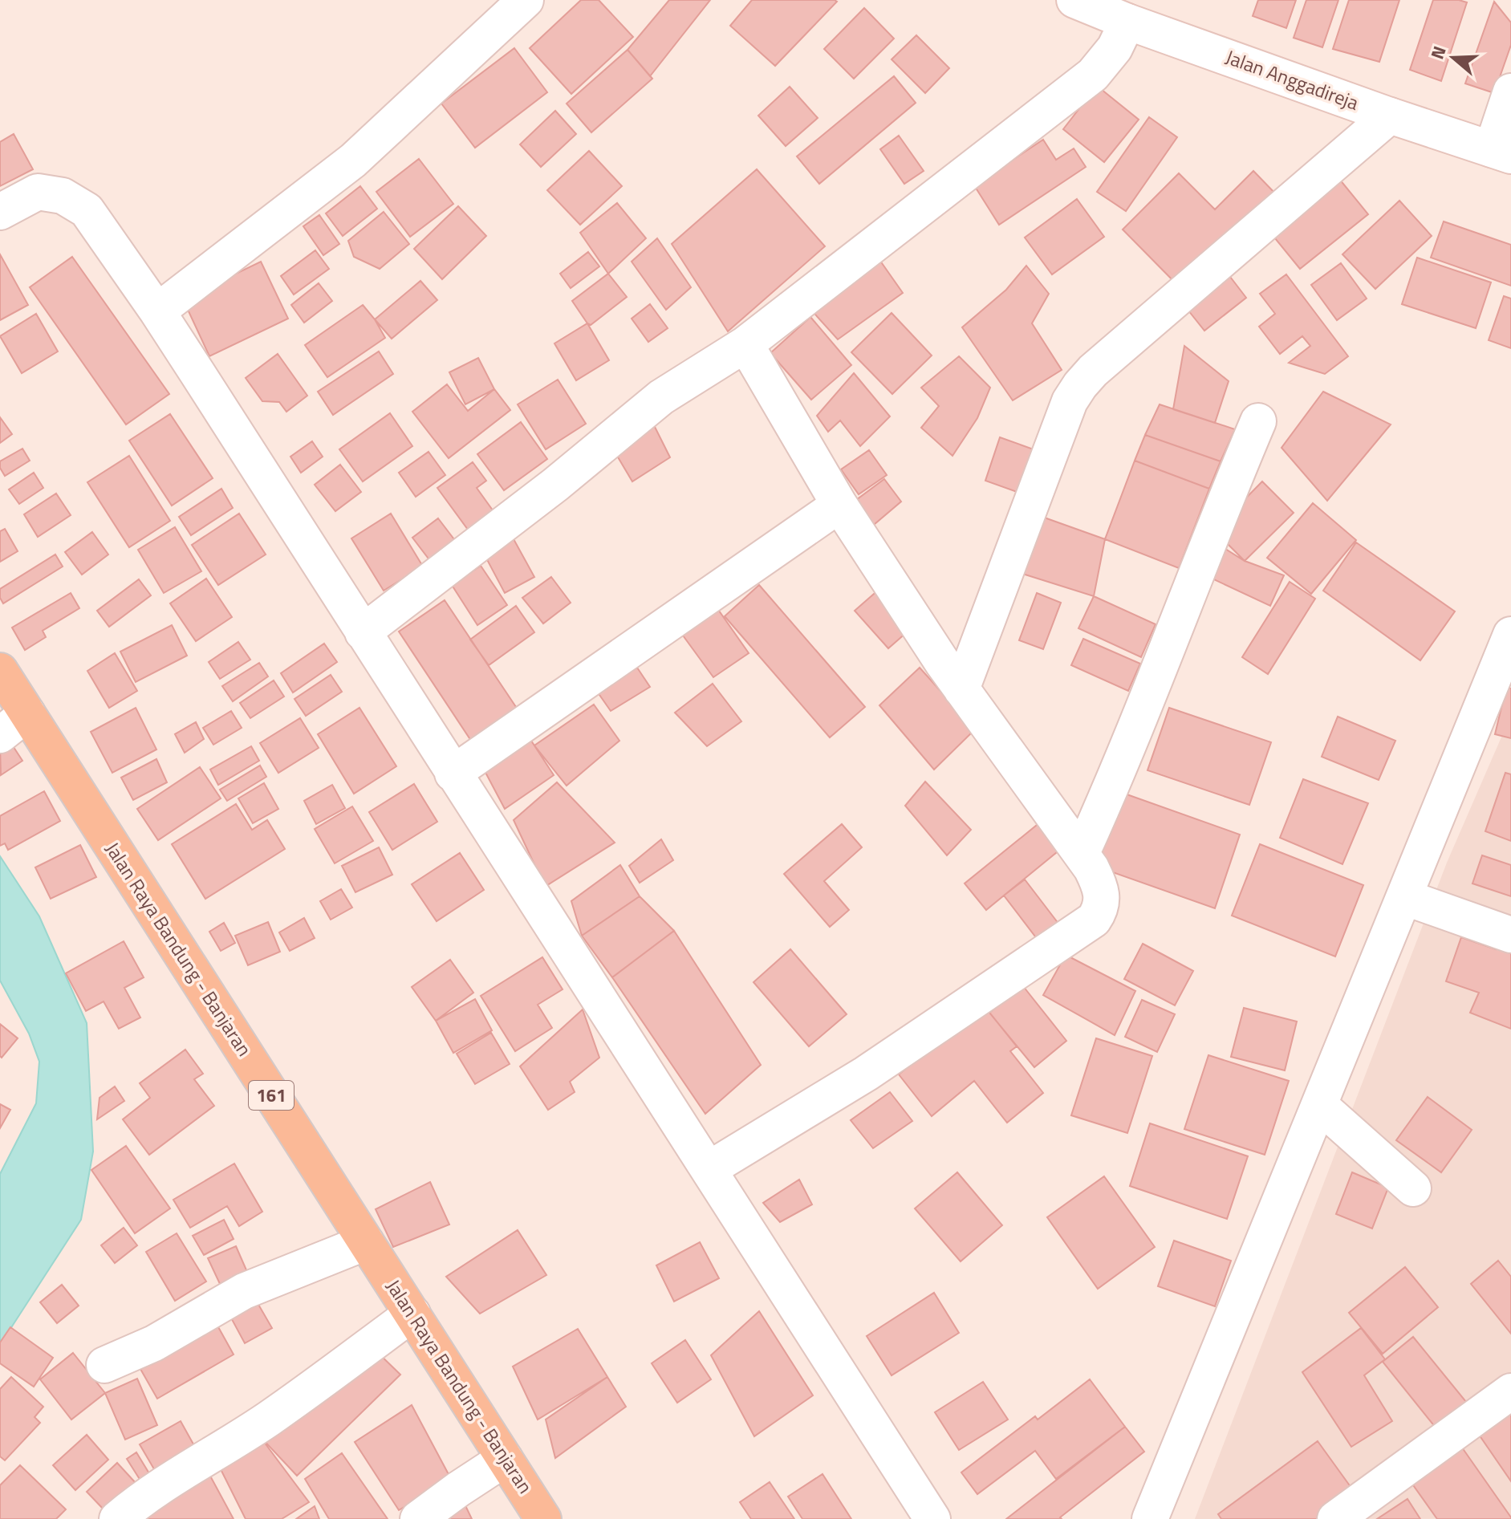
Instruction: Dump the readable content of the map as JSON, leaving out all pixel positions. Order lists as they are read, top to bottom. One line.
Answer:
{"streets":{"main road":["Jalan Raya Bandung - Banjaran","161"],"street":["Jalan Anggadireja"]},"north":"left"}
